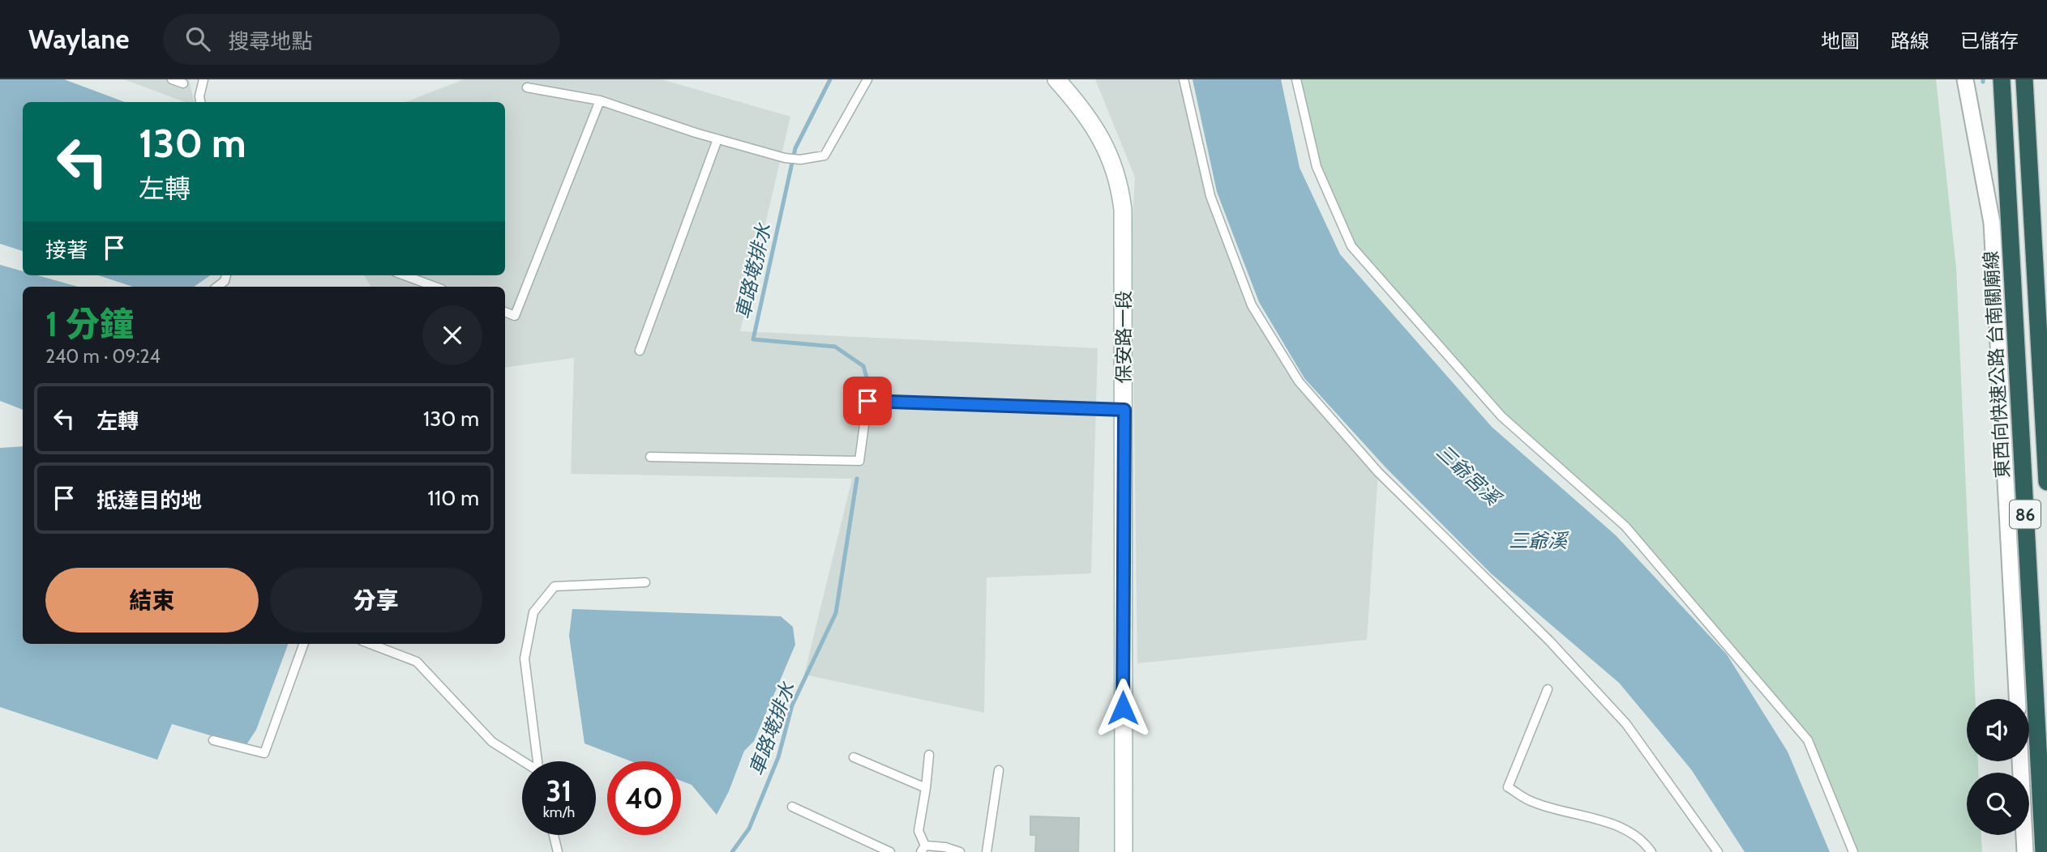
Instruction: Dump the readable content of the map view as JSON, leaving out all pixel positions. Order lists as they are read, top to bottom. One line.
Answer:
{"streets":{"highway":["東西向快速公路 台南關廟線","86"],"street":["保安路一段"]},"water":["車路墘排水","三爺宮溪","三爺溪"],"page":{"header":"Waylane","search":"搜尋地點","nav":["地圖","路線","已儲存"],"turn":["130 m","左轉"],"then":"接著","heading":["1 分鐘","240 m · 09:24"],"list":[{"name":"左轉","value":"130 m"},{"name":"抵達目的地","value":"110 m"}],"buttons":["結束","分享"],"speed":"31 km/h","limit":"40"}}
